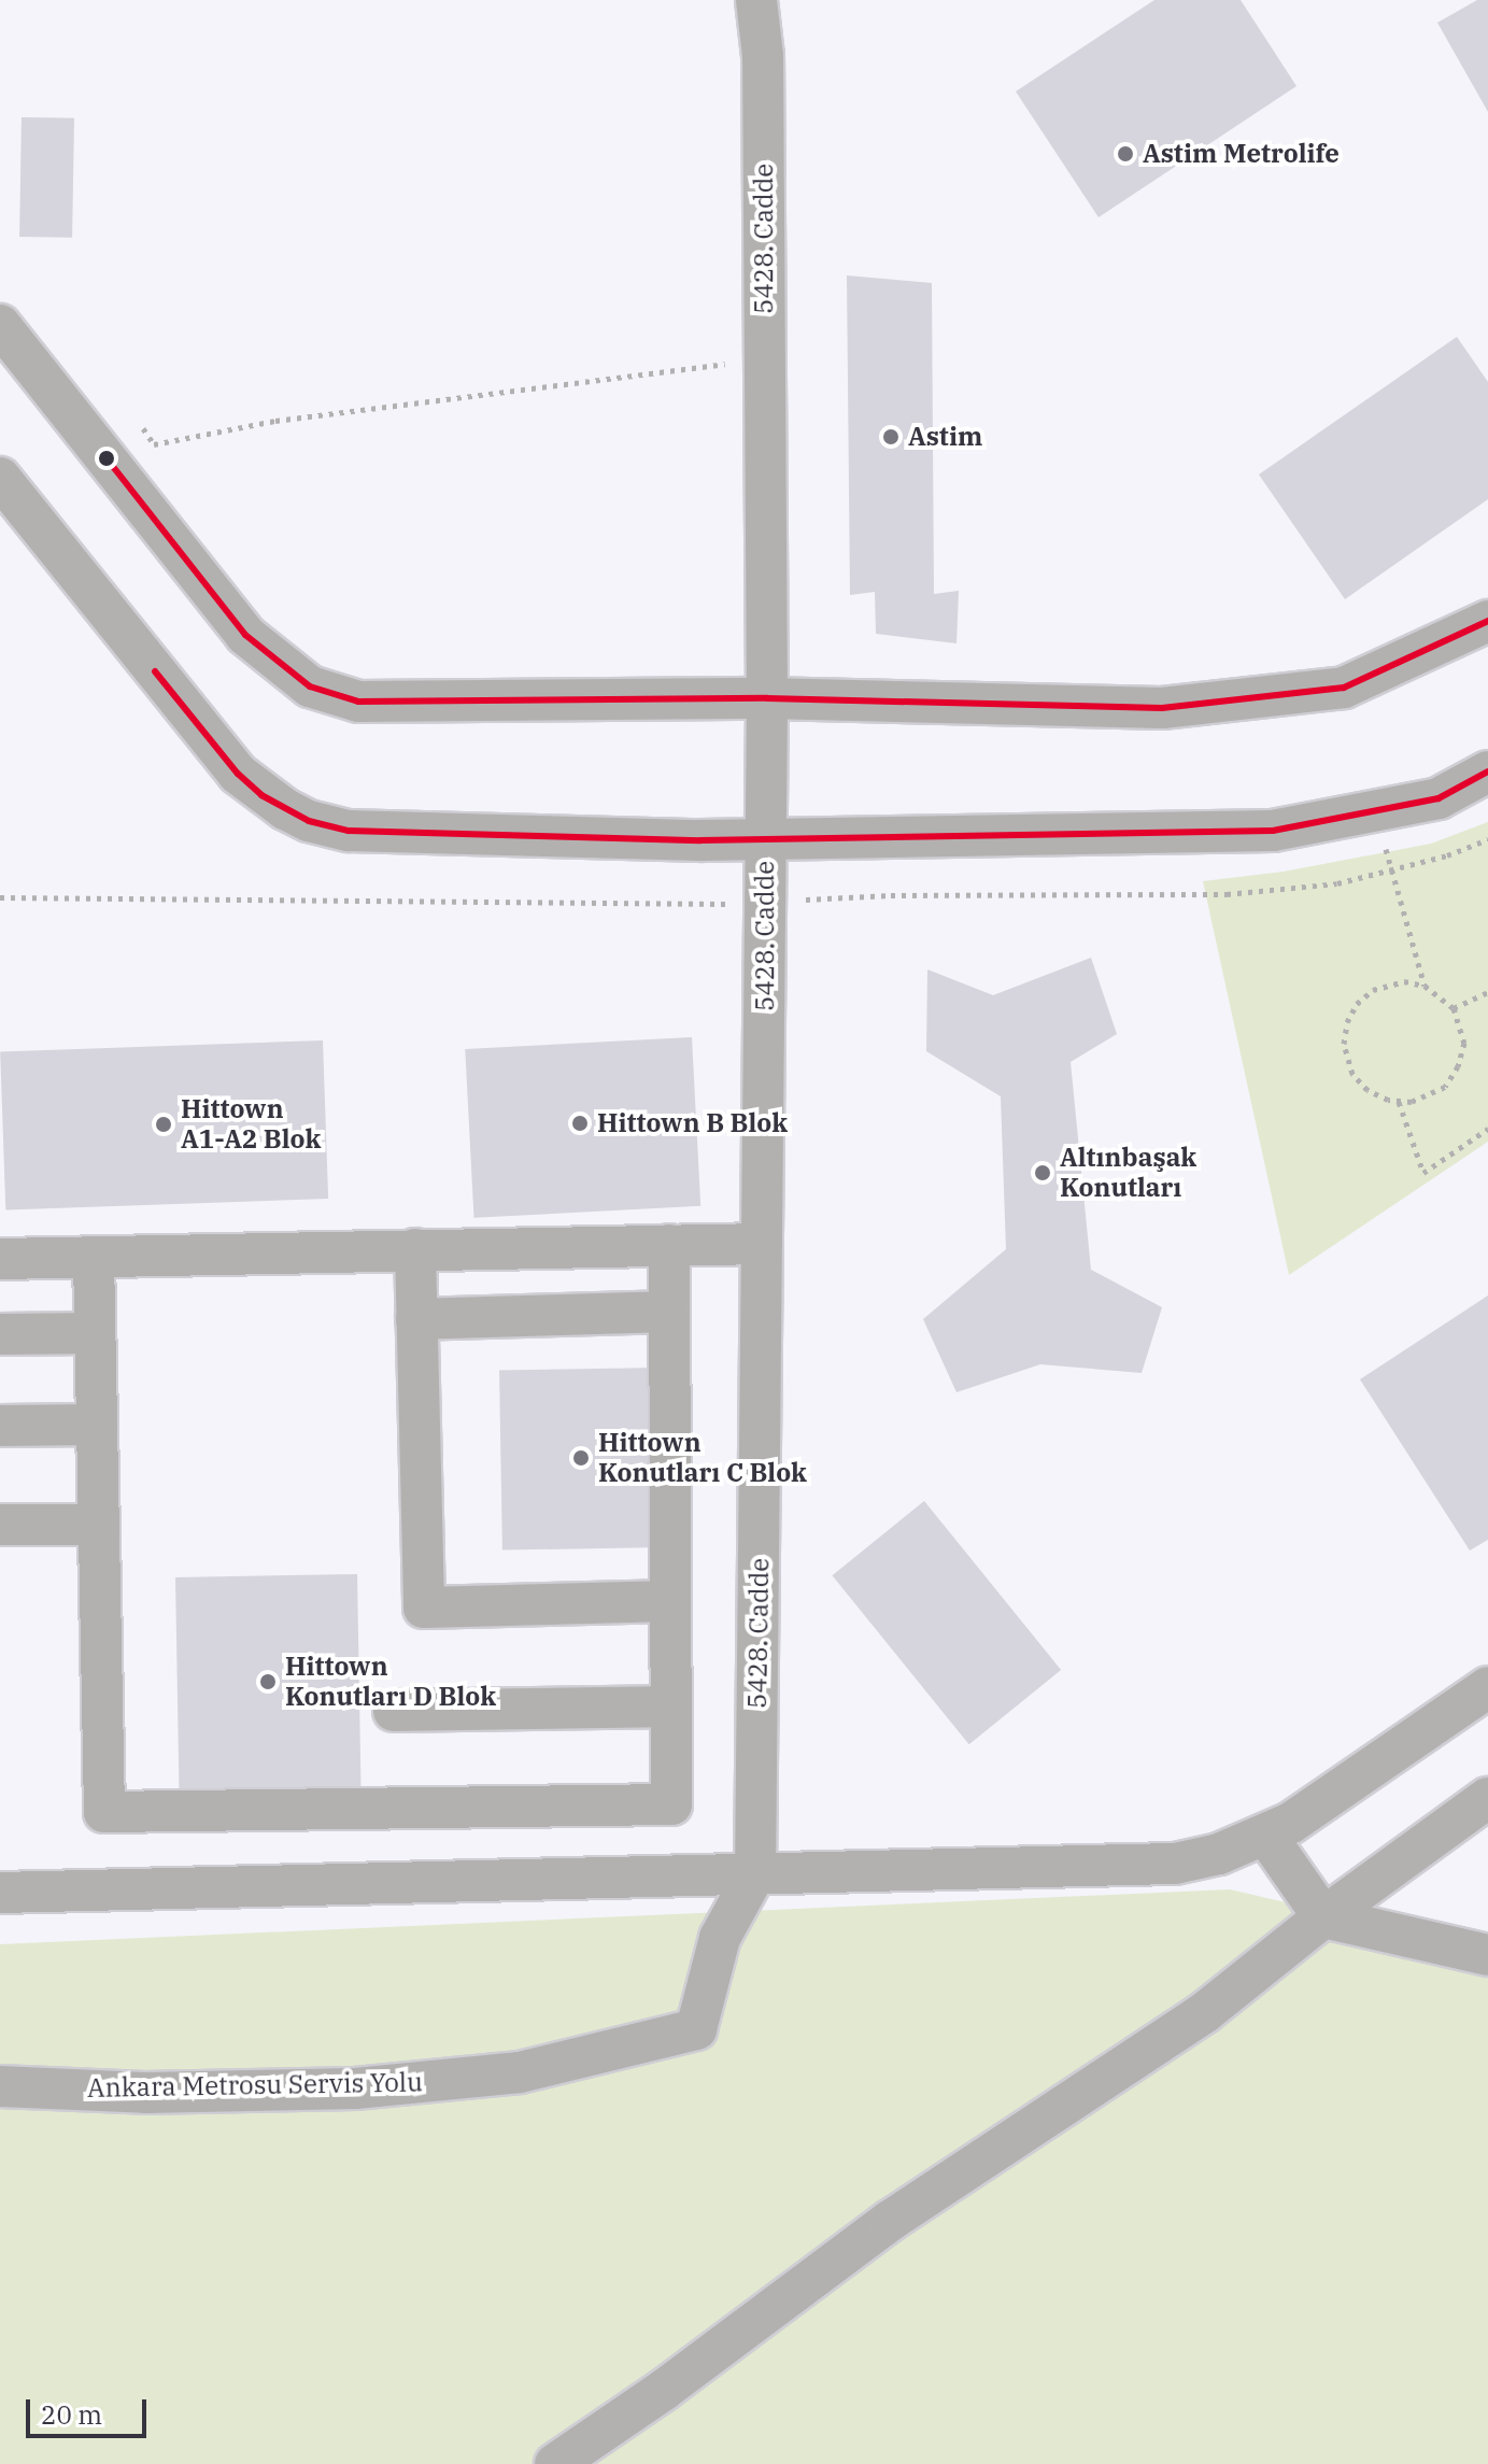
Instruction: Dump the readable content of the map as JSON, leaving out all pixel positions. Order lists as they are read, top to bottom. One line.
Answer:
{"streets":{"street":["5428. Cadde","Ankara Metrosu Servis Yolu"]},"crossings":[["5428. Cadde","Ankara Metrosu Servis Yolu"]],"places":["Astim Metrolife","Astim","Hittown B Blok","Hittown A1-A2 Blok","Altınbaşak Konutları","Hittown Konutları C Blok","Hittown Konutları D Blok"],"scale_bar":"20 m"}
